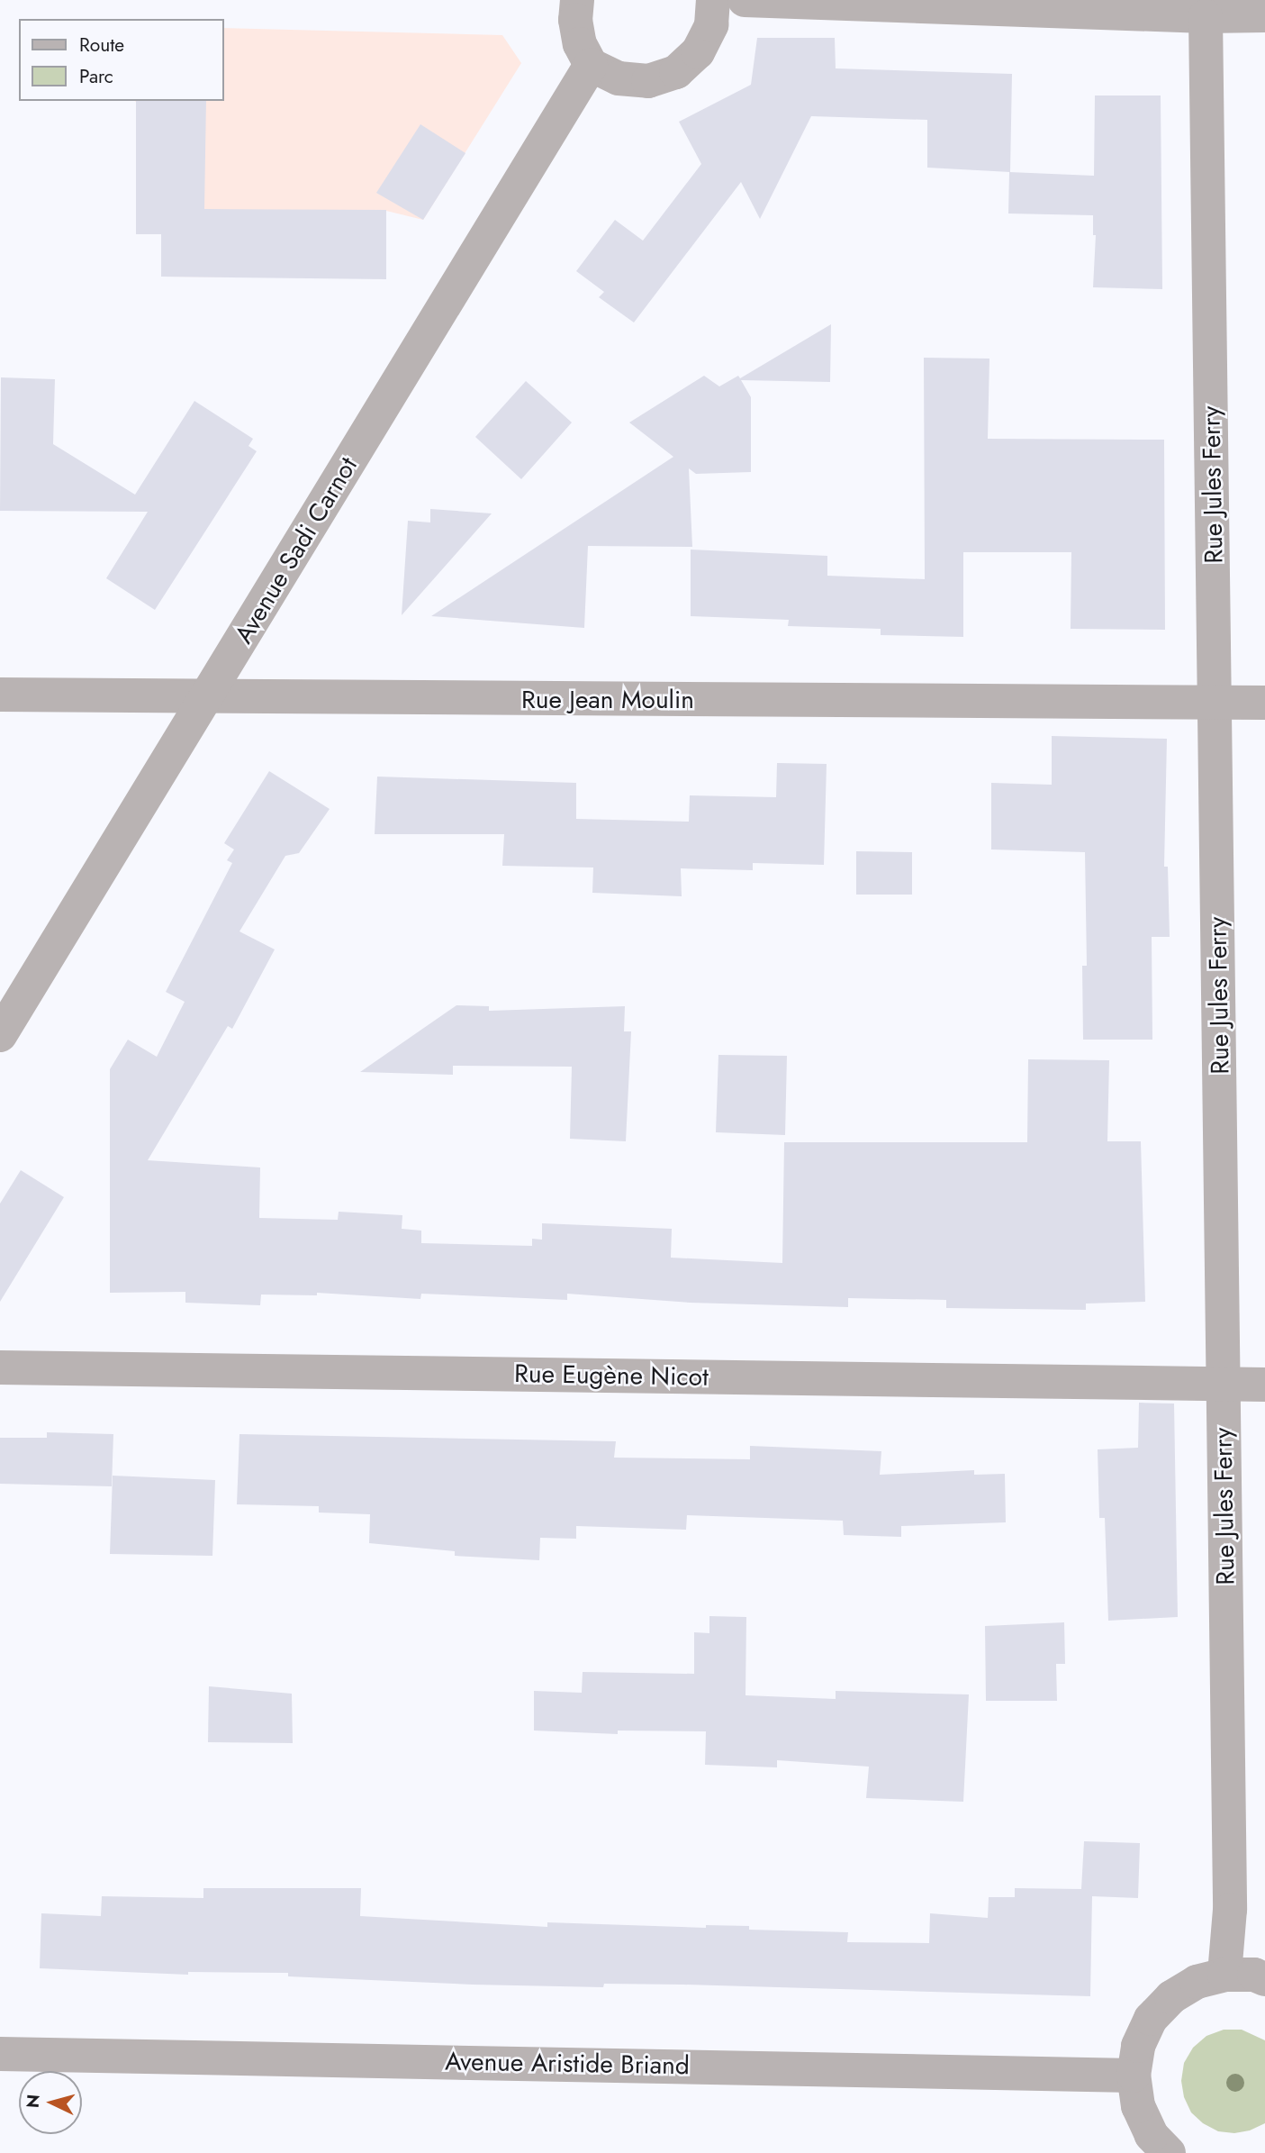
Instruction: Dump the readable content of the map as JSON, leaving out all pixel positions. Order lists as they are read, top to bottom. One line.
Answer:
{"streets":{"street":["Rue Jules Ferry","Avenue Sadi Carnot","Rue Jean Moulin","Rue Eugène Nicot","Avenue Aristide Briand"]},"crossings":[["Rue Jules Ferry","Rue Jean Moulin"],["Rue Jules Ferry","Rue Eugène Nicot"],["Avenue Sadi Carnot","Rue Jean Moulin"]],"legend":["Route","Parc"],"north":"left"}
